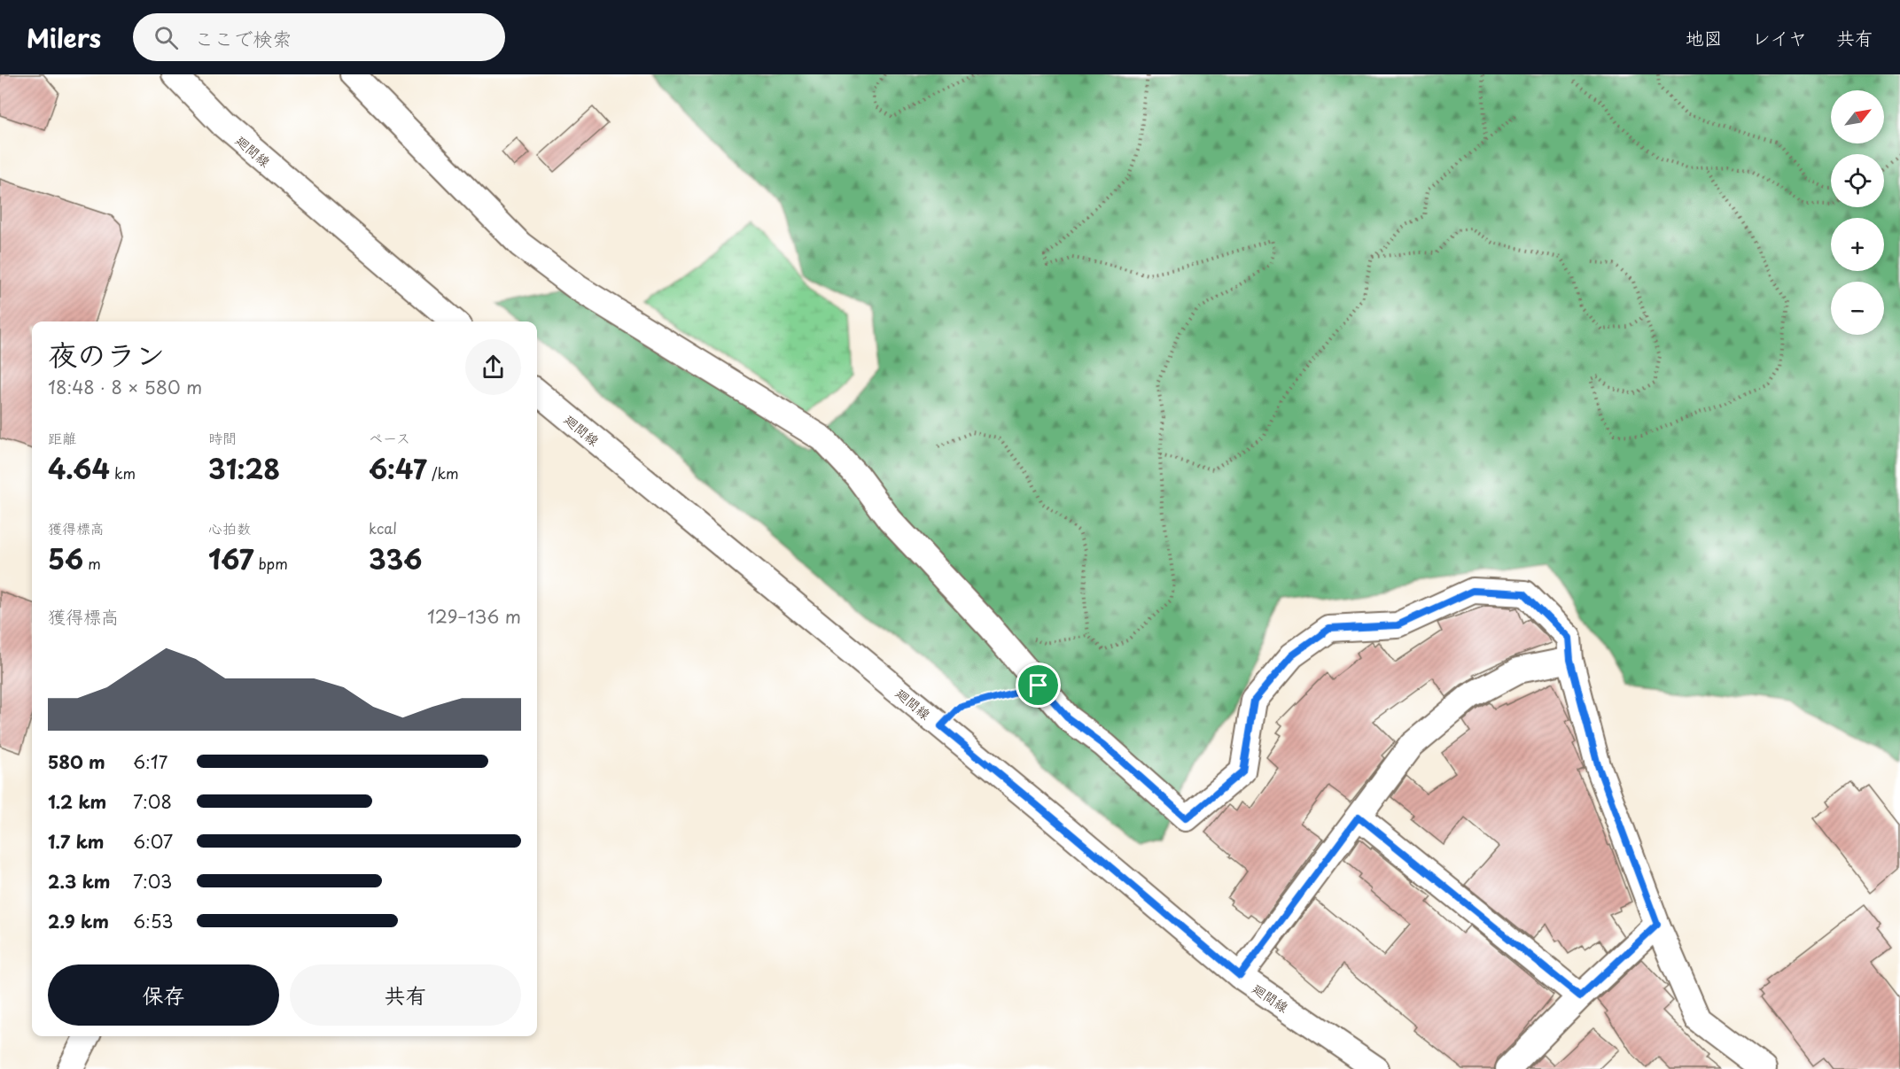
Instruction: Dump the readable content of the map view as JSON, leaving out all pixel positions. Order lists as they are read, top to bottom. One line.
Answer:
{"streets":{"street":["廻間線"]},"north":"top right","page":{"header":"Milers","search":"ここで検索","nav":["地図","レイヤ","共有"],"map_buttons":["+","−"],"heading":["夜のラン","18:48 · 8 × 580 m"],"stats":[["距離","4.64 km"],["時間","31:28"],["ペース","6:47 /km"],["獲得標高","56 m"],["心拍数","167 bpm"],["kcal","336"]],"chart":["獲得標高","129–136 m"],"list":[{"name":"580 m","note":"6:17"},{"name":"1.2 km","note":"7:08"},{"name":"1.7 km","note":"6:07"},{"name":"2.3 km","note":"7:03"},{"name":"2.9 km","note":"6:53"}],"buttons":["保存","共有"]}}
